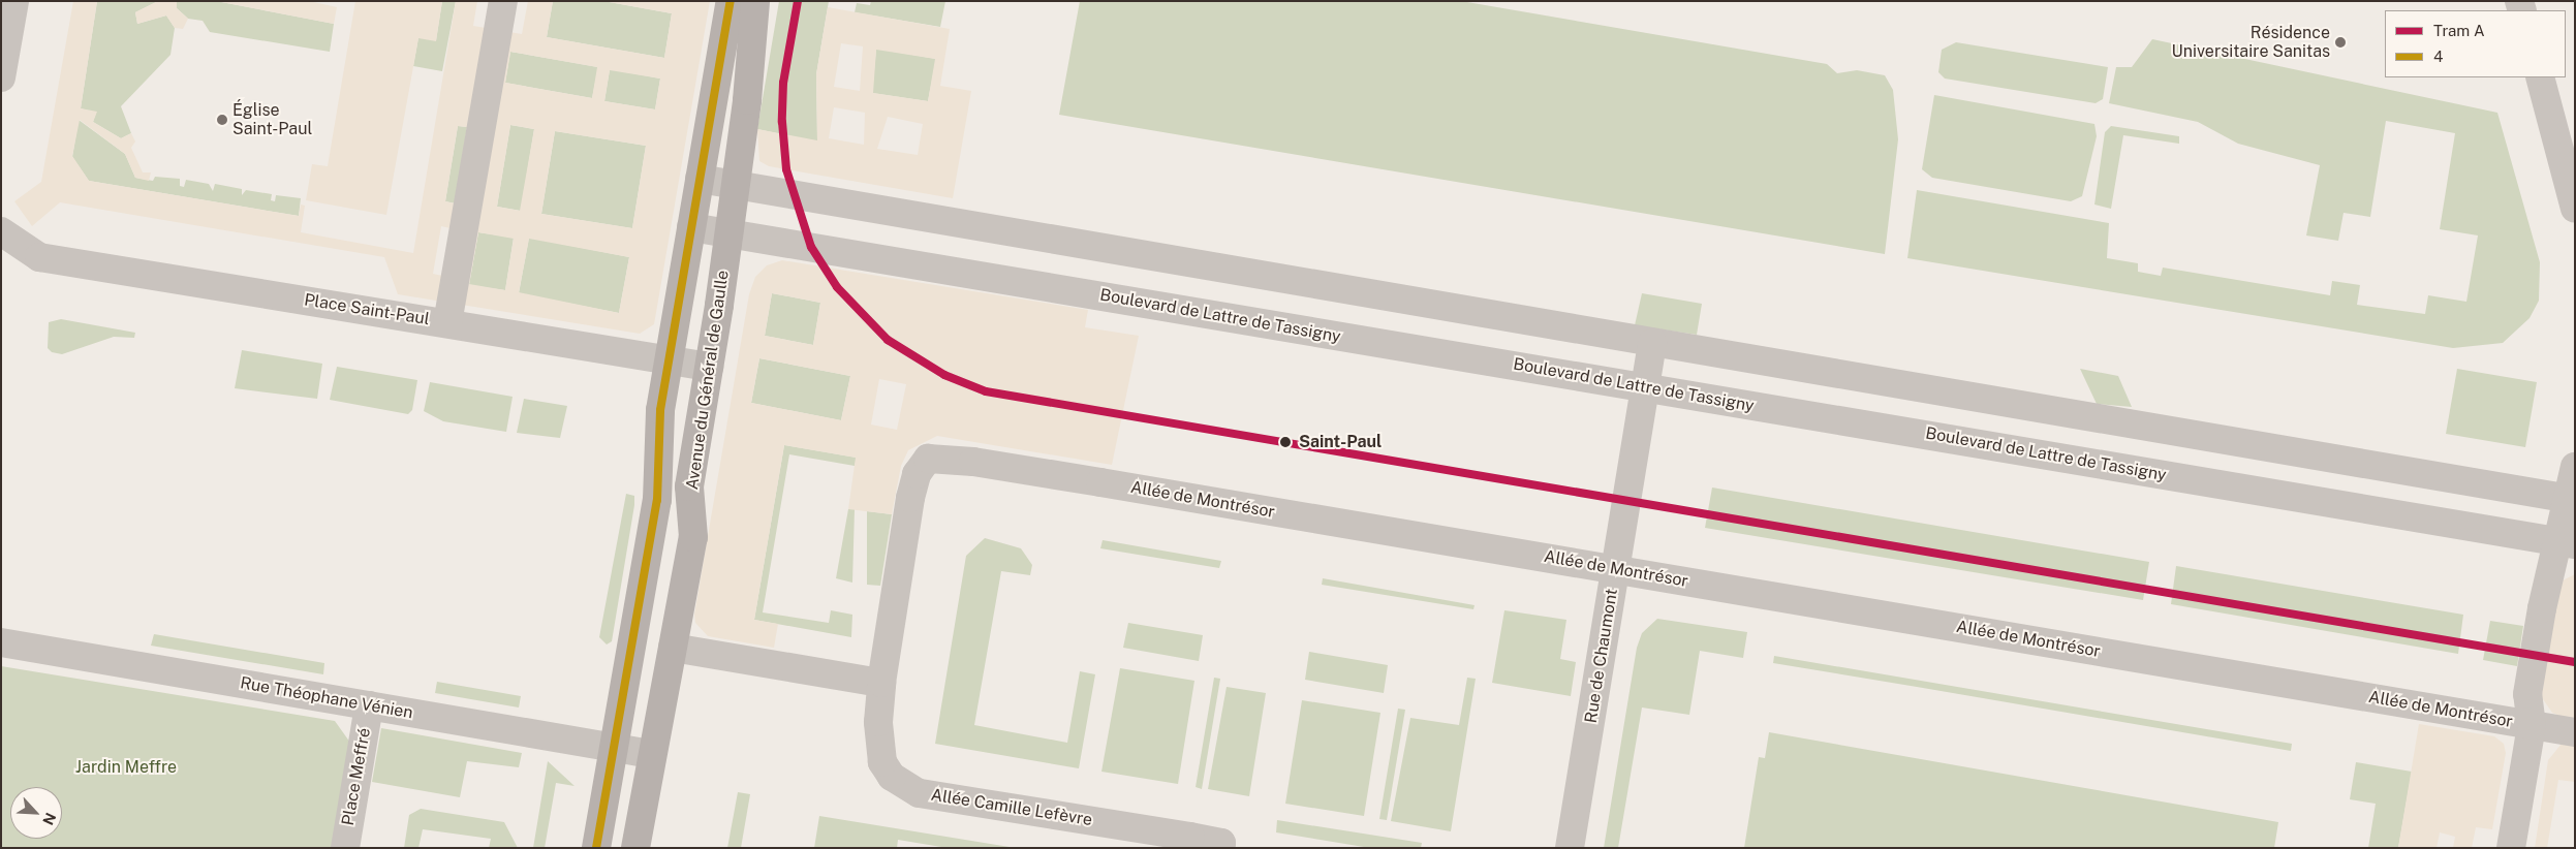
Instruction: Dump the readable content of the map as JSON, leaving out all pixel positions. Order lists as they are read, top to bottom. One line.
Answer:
{"streets":{"main road":["Avenue du Général de Gaulle"],"street":["Place Saint-Paul","Boulevard de Lattre de Tassigny","Allée de Montrésor","Rue de Chaumont","Rue Théophane Vénien","Place Meffré","Allée Camille Lefèvre"]},"crossings":[["Boulevard de Lattre de Tassigny","Avenue du Général de Gaulle"],["Boulevard de Lattre de Tassigny","Rue de Chaumont"],["Avenue du Général de Gaulle","Rue Théophane Vénien"],["Allée de Montrésor","Rue de Chaumont"],["Allée de Montrésor","Allée Camille Lefèvre"],["Rue Théophane Vénien","Place Meffré"]],"parks":["Jardin Meffre"],"places":["Résidence Universitaire Sanitas","Église Saint-Paul","Saint-Paul"],"lines":["tram line A","transit line 4"],"legend":["Tram A","4"],"north":"bottom right"}
